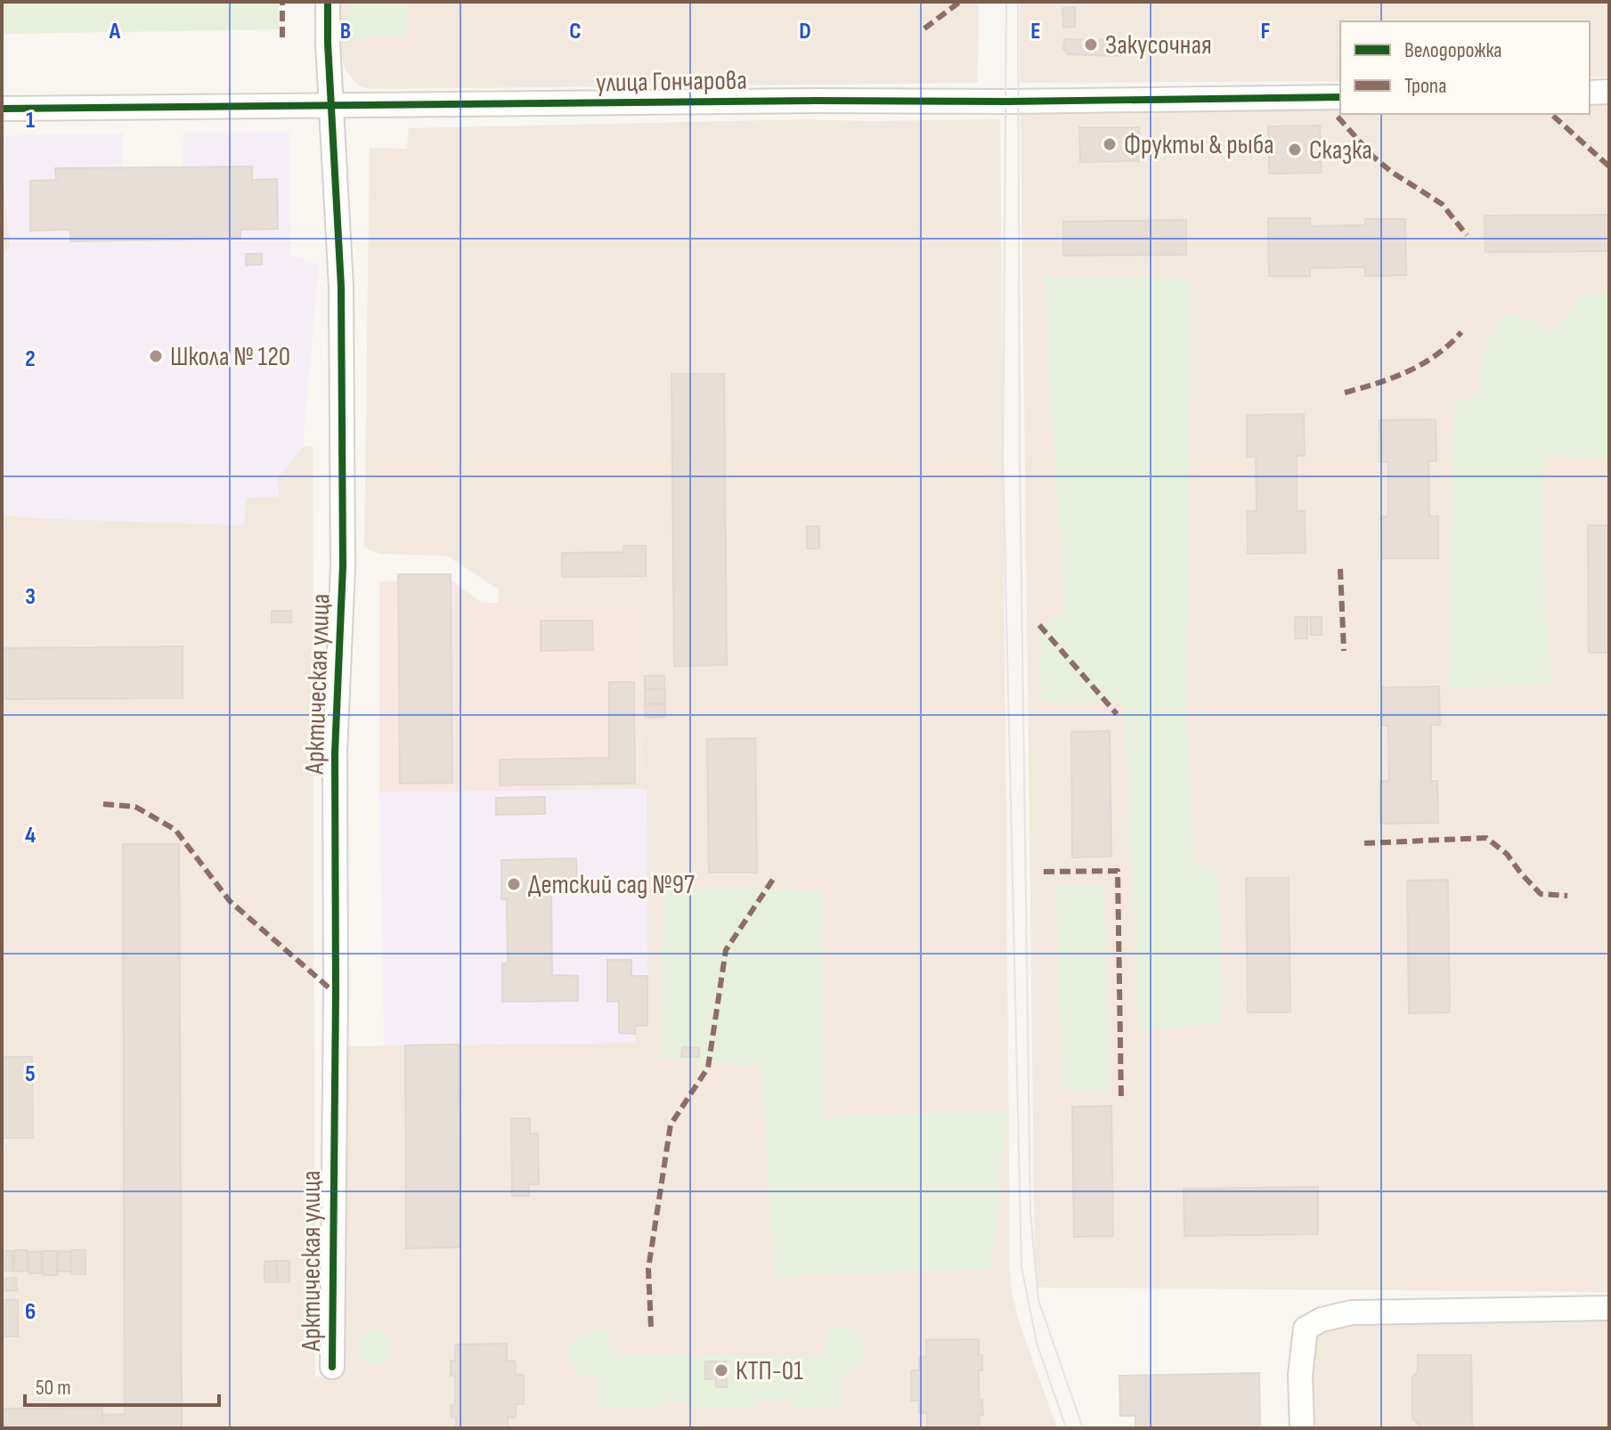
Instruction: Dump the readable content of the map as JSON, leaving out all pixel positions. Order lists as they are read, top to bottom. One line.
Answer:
{"streets":{"street":["улица Гончарова","Арктическая улица"]},"crossings":[["улица Гончарова","Арктическая улица"]],"places":["Закусочная","Фрукты & рыба","Сказка","Школа № 120","Детский сад №97","КТП-01"],"legend":["Велодорожка","Тропа"],"scale_bar":"50 m","grid":{"columns":["A","B","C","D","E","F"],"rows":["1","2","3","4","5","6"]}}
